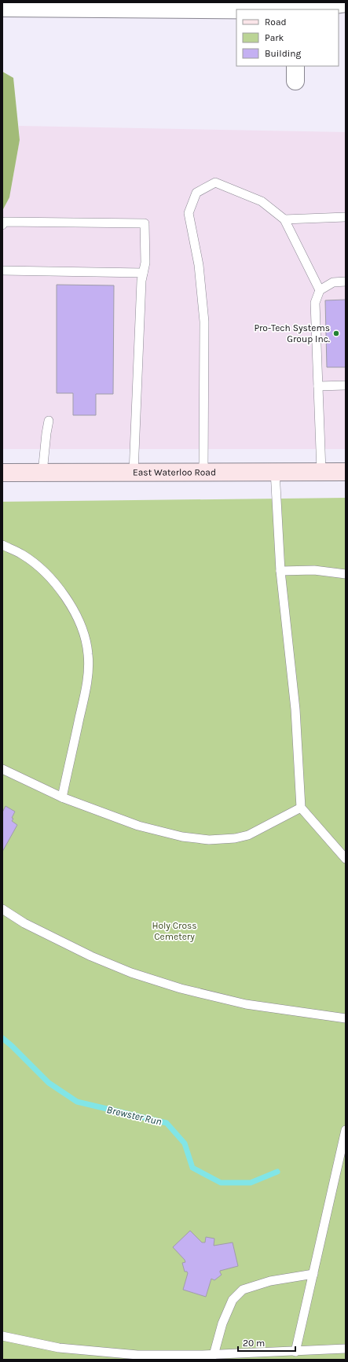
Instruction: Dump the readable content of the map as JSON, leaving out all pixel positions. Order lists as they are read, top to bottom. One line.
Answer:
{"streets":{"main road":["East Waterloo Road"]},"water":["Brewster Run"],"parks":["Holy Cross Cemetery"],"places":["Pro-Tech Systems Group Inc."],"legend":["Road","Park","Building"],"scale_bar":"20 m"}
